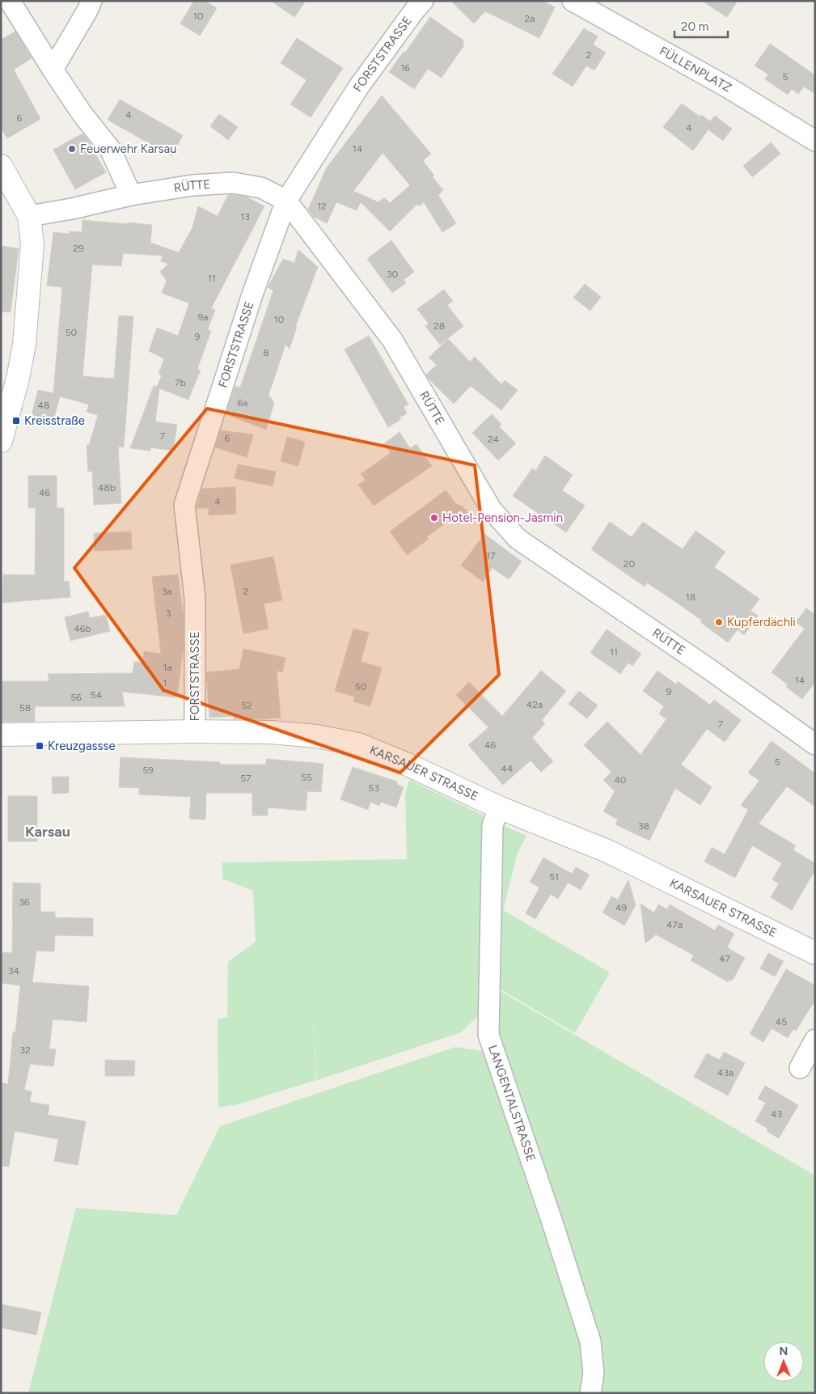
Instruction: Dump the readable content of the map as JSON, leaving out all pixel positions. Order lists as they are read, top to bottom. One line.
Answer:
{"streets":{"street":["FORSTSTRASSE","FÜLLENPLATZ","RÜTTE","KARSAUER STRASSE","LANGENTALSTRASSE"]},"crossings":[["FORSTSTRASSE","RÜTTE"],["FORSTSTRASSE","KARSAUER STRASSE"],["KARSAUER STRASSE","LANGENTALSTRASSE"]],"districts":["Karsau"],"places":{"other":["Feuerwehr Karsau","Hotel-Pension-Jasmin","Kupferdächli"],"transit":["Kreisstraße","Kreuzgassse"]},"house_numbers":["10","2a","2","16","5","4","6","4","14","12","13","29","30","11","9a","10","28","50","9","8","7b","6a","48","7","6","24","48b","46","4","17","20","3a","2","18","3","46b","11","1a","14","1","50","9","54","56","42a","52","58","7","46","5","44","59","55","57","40","53","38","51","36","49","47a","47","34","45","32","43a","43"],"scale_bar":"20 m","north":"top"}
